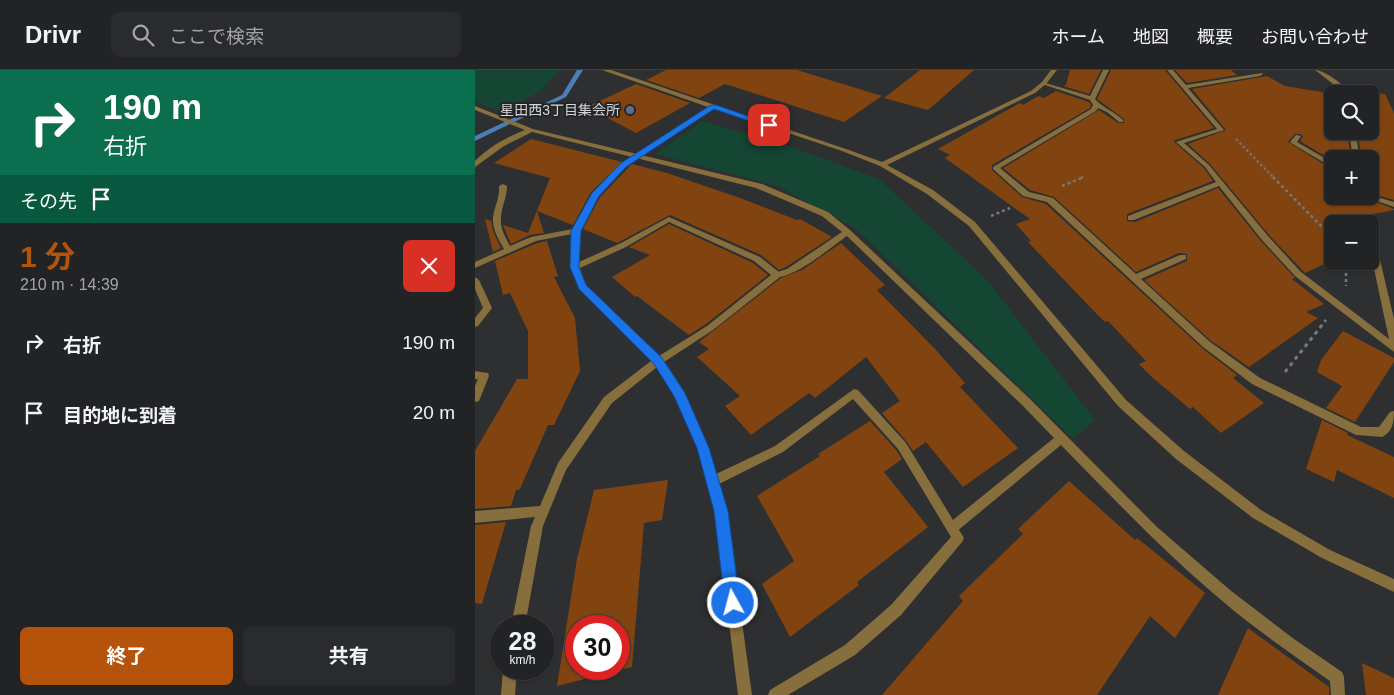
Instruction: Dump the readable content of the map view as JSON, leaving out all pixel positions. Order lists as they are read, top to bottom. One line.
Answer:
{"places":["星田西3丁目集会所"],"page":{"header":"Drivr","search":"ここで検索","nav":["ホーム","地図","概要","お問い合わせ"],"turn":["190 m","右折"],"map_buttons":["+","−"],"then":"その先","heading":["1 分","210 m · 14:39"],"list":[{"name":"右折","value":"190 m"},{"name":"目的地に到着","value":"20 m"}],"speed":"28 km/h","limit":"30","buttons":["終了","共有"]}}
